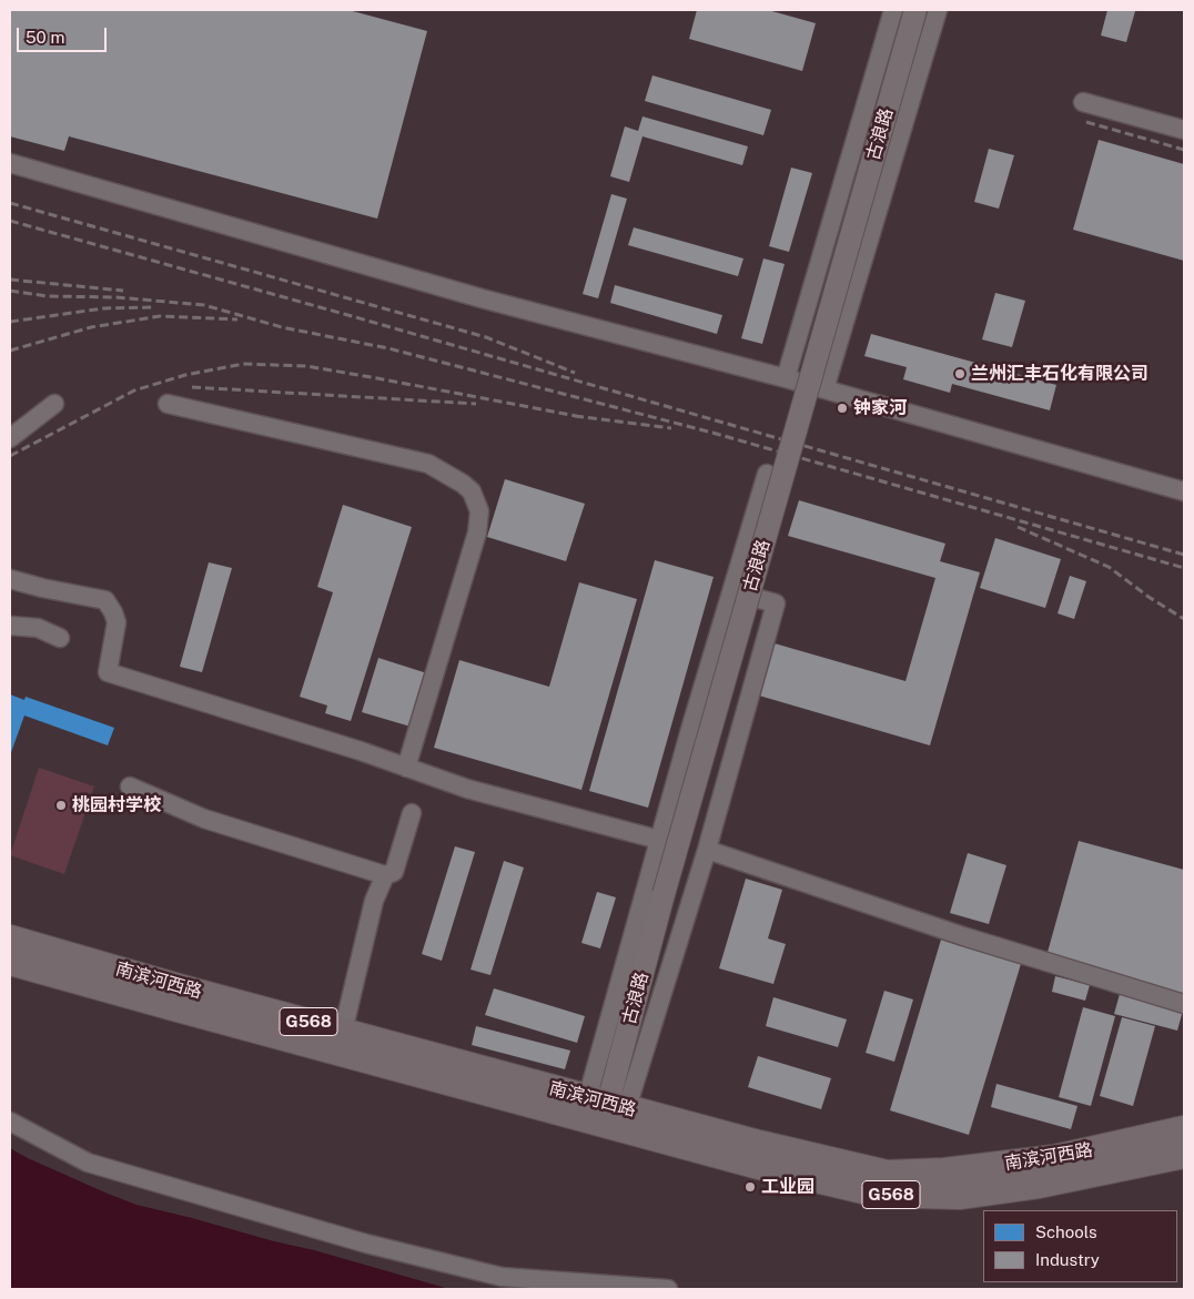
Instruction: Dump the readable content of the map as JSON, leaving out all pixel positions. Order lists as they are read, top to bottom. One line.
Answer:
{"streets":{"highway":["南滨河西路","G568"],"main road":["古浪路"]},"crossings":[["古浪路","南滨河西路"]],"places":["兰州汇丰石化有限公司","钟家河","桃园村学校","工业园"],"legend":["Schools","Industry"],"scale_bar":"50 m"}
